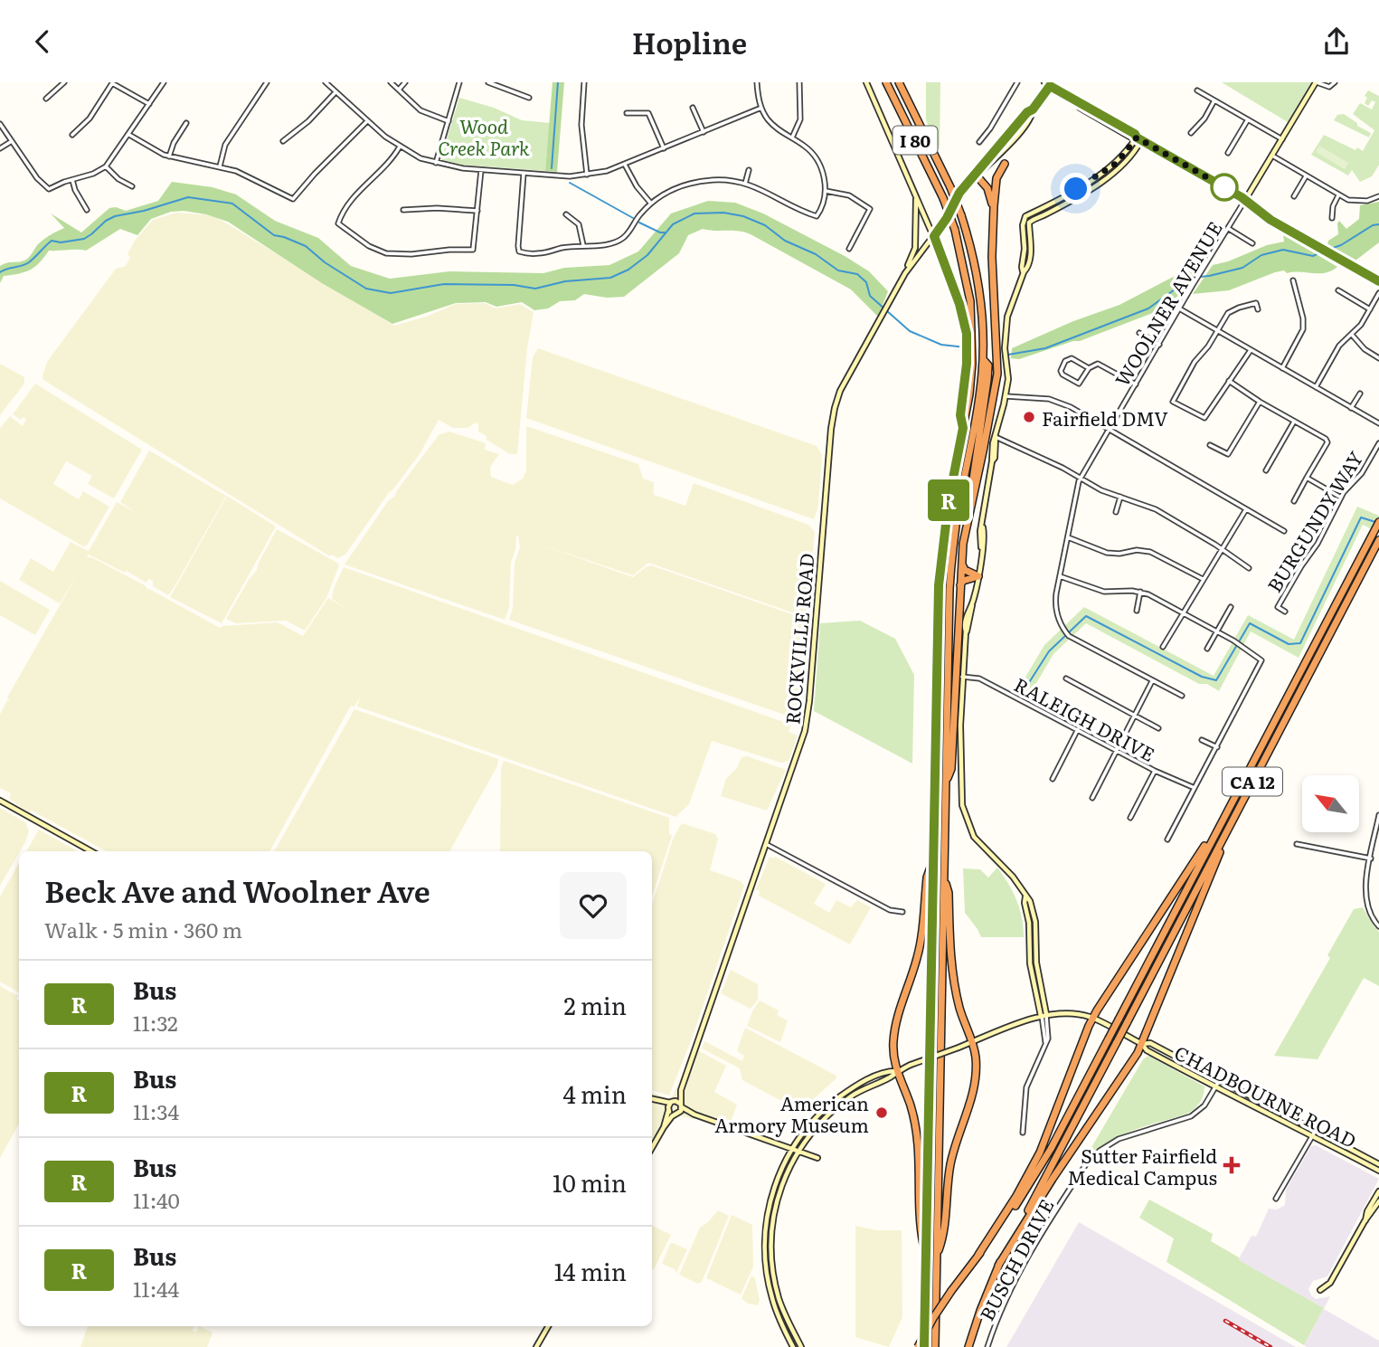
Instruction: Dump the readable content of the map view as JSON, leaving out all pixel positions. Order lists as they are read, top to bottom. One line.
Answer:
{"streets":{"highway":["I 80","CA 12"],"main road":["WOOLNER AVENUE","ROCKVILLE ROAD","CHADBOURNE ROAD"],"street":["BURGUNDY WAY","RALEIGH DRIVE","BUSCH DRIVE"]},"crossings":[["CHADBOURNE ROAD","BUSCH DRIVE"]],"parks":["Wood Creek Park"],"places":{"other":["Fairfield DMV","American Armory Museum"],"health":["Sutter Fairfield Medical Campus"]},"lines":["bus line R"],"north":"top left","page":{"header":"Hopline","on_map":"R","heading":["Beck Ave and Woolner Ave","Walk · 5 min · 360 m"],"list":[{"mark":"R","name":"Bus","note":"11:32","value":"2 min"},{"mark":"R","name":"Bus","note":"11:34","value":"4 min"},{"mark":"R","name":"Bus","note":"11:40","value":"10 min"},{"mark":"R","name":"Bus","note":"11:44","value":"14 min"}]}}
